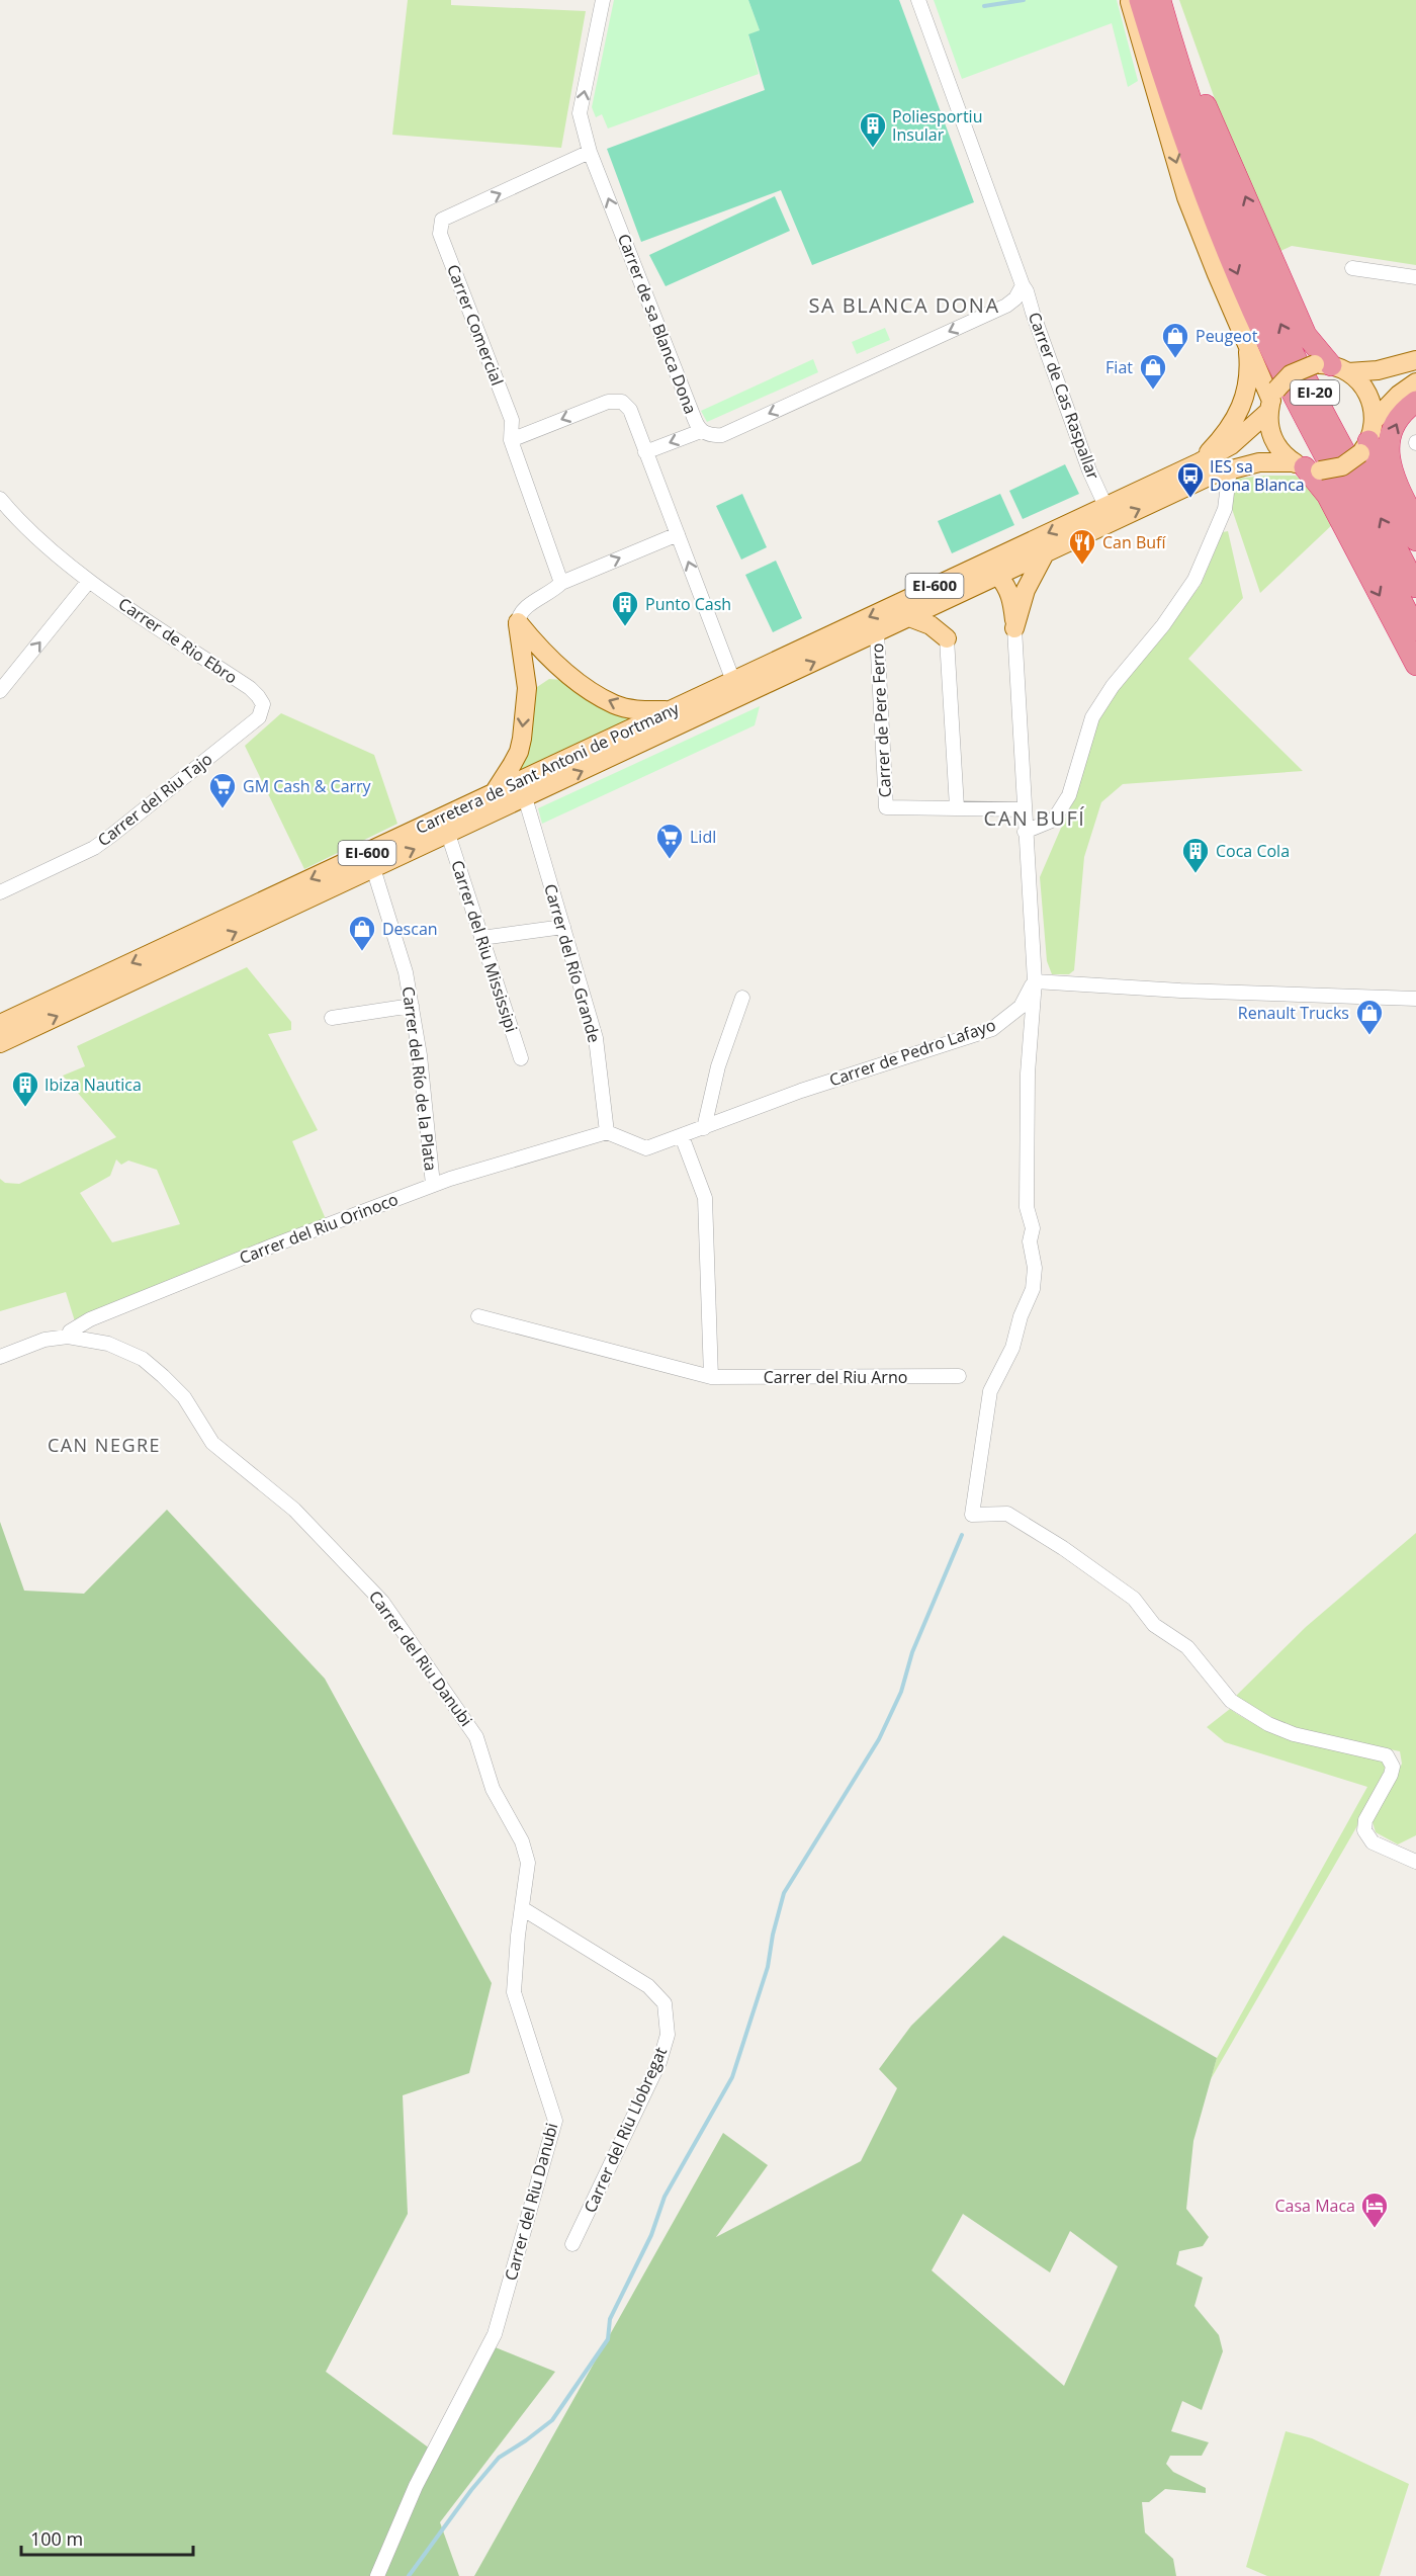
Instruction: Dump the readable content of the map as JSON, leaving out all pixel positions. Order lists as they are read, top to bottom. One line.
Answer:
{"streets":{"highway":["EI-20"],"main road":["EI-600","Carretera de Sant Antoni de Portmany"],"street":["Carrer de sa Blanca Dona","Carrer Comercial","Carrer de Cas Raspallar","Carrer de Rio Ebro","Carrer de Pere Ferro","Carrer del Riu Tajo","Carrer del Riu Mississipi","Carrer del Río Grande","Carrer de Pedro Lafayo","Carrer del Río de la Plata","Carrer del Riu Orinoco","Carrer del Riu Arno","Carrer del Riu Danubi","Carrer del Riu Llobregat"]},"crossings":[["Carrer de sa Blanca Dona","Carrer Comercial"],["Carrer de sa Blanca Dona","Carrer de Cas Raspallar"],["Carrer de Cas Raspallar","EI-600"],["Carrer de Cas Raspallar","Carretera de Sant Antoni de Portmany"],["EI-600","Carrer de Pere Ferro"],["EI-600","Carretera de Sant Antoni de Portmany"],["Carrer de Rio Ebro","Carrer del Riu Tajo"],["Carrer de Pere Ferro","Carretera de Sant Antoni de Portmany"],["Carretera de Sant Antoni de Portmany","Carrer del Riu Mississipi"],["Carretera de Sant Antoni de Portmany","Carrer del Río Grande"],["Carretera de Sant Antoni de Portmany","Carrer del Río de la Plata"],["Carrer del Río Grande","Carrer de Pedro Lafayo"],["Carrer del Río Grande","Carrer del Riu Orinoco"],["Carrer de Pedro Lafayo","Carrer del Riu Orinoco"],["Carrer del Río de la Plata","Carrer del Riu Orinoco"],["Carrer del Riu Orinoco","Carrer del Riu Danubi"],["Carrer del Riu Danubi","Carrer del Riu Llobregat"]],"districts":["SA BLANCA DONA","CAN BUFÍ","CAN NEGRE"],"places":{"building":["Poliesportiu Insular","Punto Cash","Coca Cola","Ibiza Nautica"],"shop":["Peugeot","Fiat","Descan","Renault Trucks"],"bus stop":["IES sa Dona Blanca"],"restaurant":["Can Bufí"],"supermarket":["GM Cash & Carry","Lidl"],"hotel":["Casa Maca"]},"scale_bar":"100 m"}
